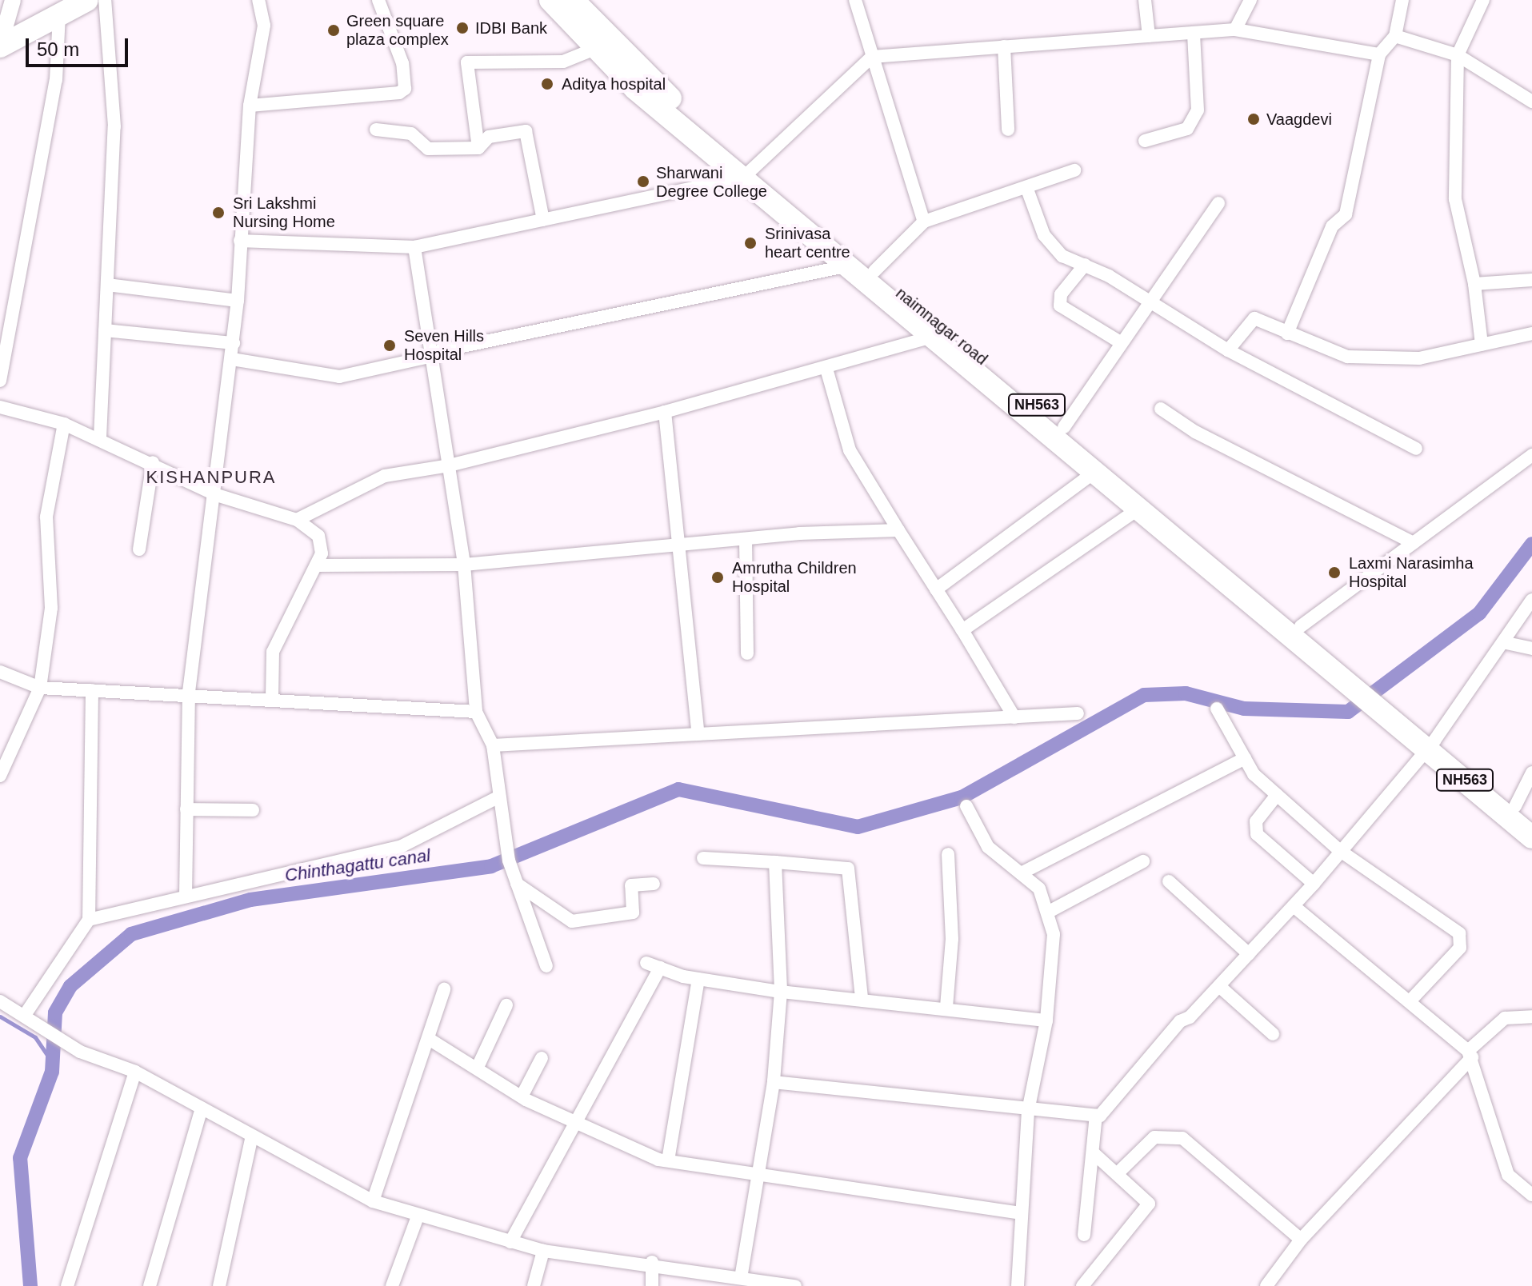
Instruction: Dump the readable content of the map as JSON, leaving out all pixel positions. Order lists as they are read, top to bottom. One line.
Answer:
{"streets":{"highway":["naimnagar road","NH563"]},"crossings":[["naimnagar road","NH563"]],"districts":["KISHANPURA"],"water":["Chinthagattu canal"],"places":["IDBI Bank","Green square plaza complex","Aditya hospital","Vaagdevi","Sharwani Degree College","Sri Lakshmi Nursing Home","Srinivasa heart centre","Seven Hills Hospital","Laxmi Narasimha Hospital","Amrutha Children Hospital"],"scale_bar":"50 m"}
